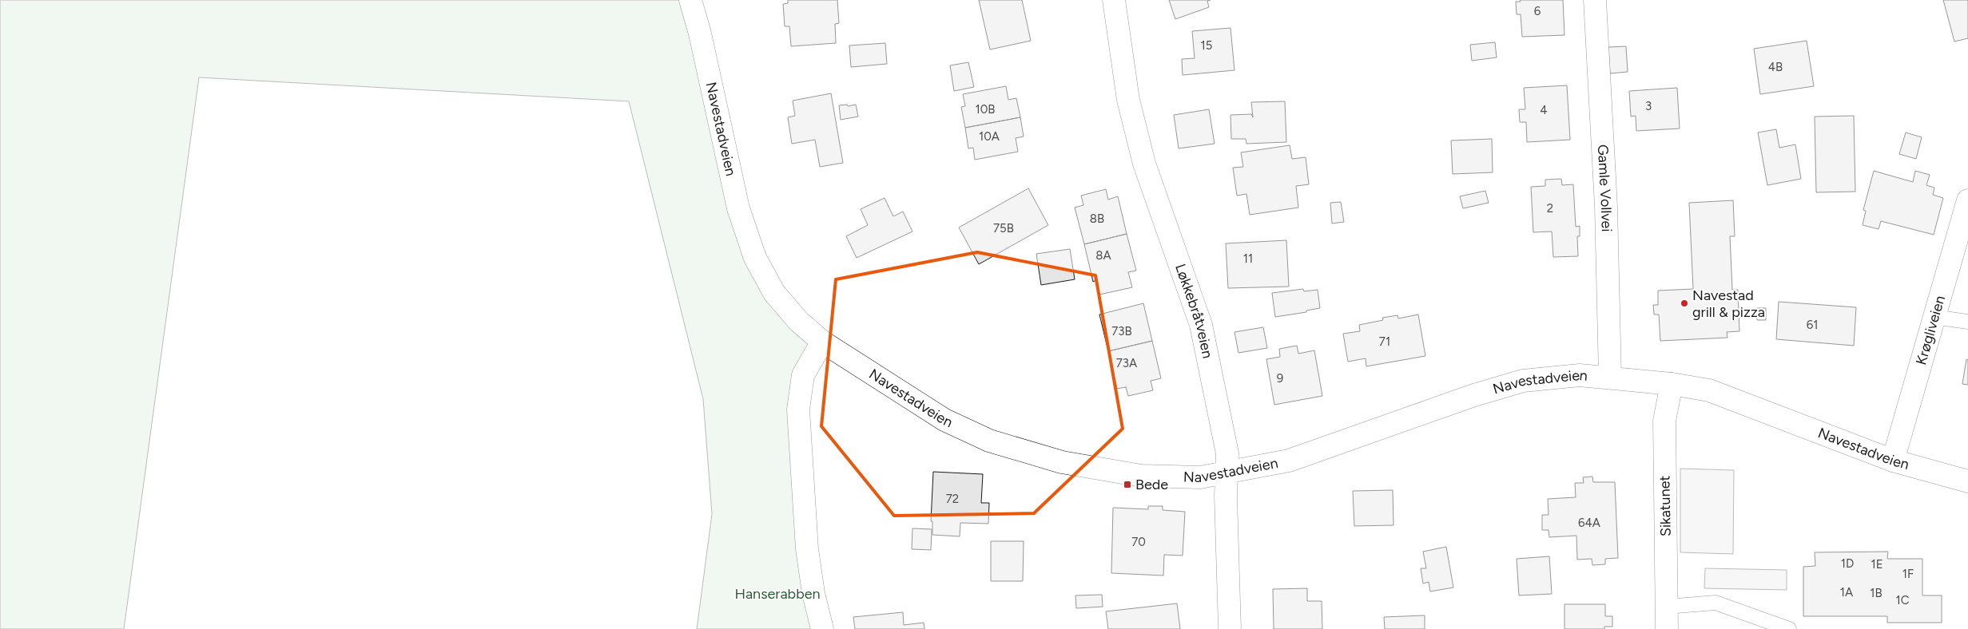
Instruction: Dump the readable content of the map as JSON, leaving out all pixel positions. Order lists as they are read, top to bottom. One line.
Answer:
{"streets":{"street":["Navestadveien","Gamle Vollvei","Løkkebråtveien","Krøgliveien","Sikatunet"]},"crossings":[["Navestadveien","Gamle Vollvei"],["Navestadveien","Løkkebråtveien"],["Navestadveien","Krøgliveien"],["Navestadveien","Sikatunet"]],"parks":["Hanserabben"],"places":{"other":["Navestad grill & pizza"],"transit":["Bede"]},"house_numbers":["6","15","4B","3","10B","4","10A","2","8B","75B","8A","11","61","73B","71","73A","9","72","64A","70","1D","1E","1F","1A","1B","1C"]}
